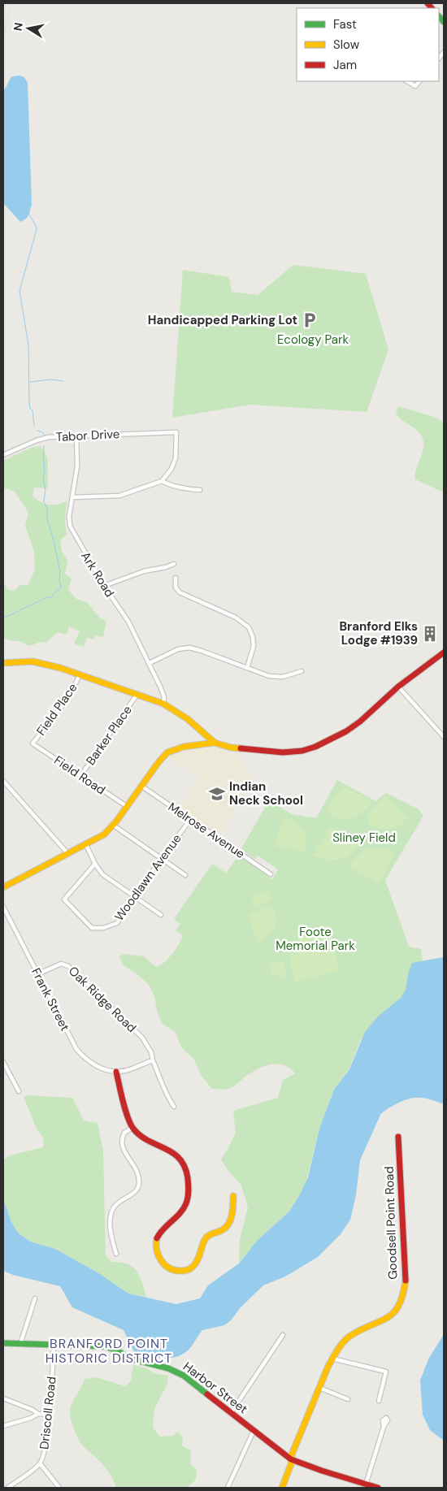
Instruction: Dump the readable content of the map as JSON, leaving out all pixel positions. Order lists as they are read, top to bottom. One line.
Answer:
{"streets":{"street":["Tabor Drive","Ark Road","Field Place","Barker Place","Field Road","Melrose Avenue","Woodlawn Avenue","Frank Street","Oak Ridge Road","Goodsell Point Road","Harbor Street","Driscoll Road"]},"crossings":[["Tabor Drive","Ark Road"],["Field Place","Field Road"],["Barker Place","Field Road"],["Melrose Avenue","Woodlawn Avenue"],["Frank Street","Oak Ridge Road"],["Goodsell Point Road","Harbor Street"],["Harbor Street","Driscoll Road"]],"districts":["BRANFORD POINT HISTORIC DISTRICT"],"parks":["Ecology Park","Sliney Field","Foote Memorial Park"],"places":{"parking":["Handicapped Parking Lot"],"building":["Branford Elks Lodge #1939"],"school or university":["Indian Neck School"]},"legend":["Fast","Slow","Jam"],"north":"left"}
